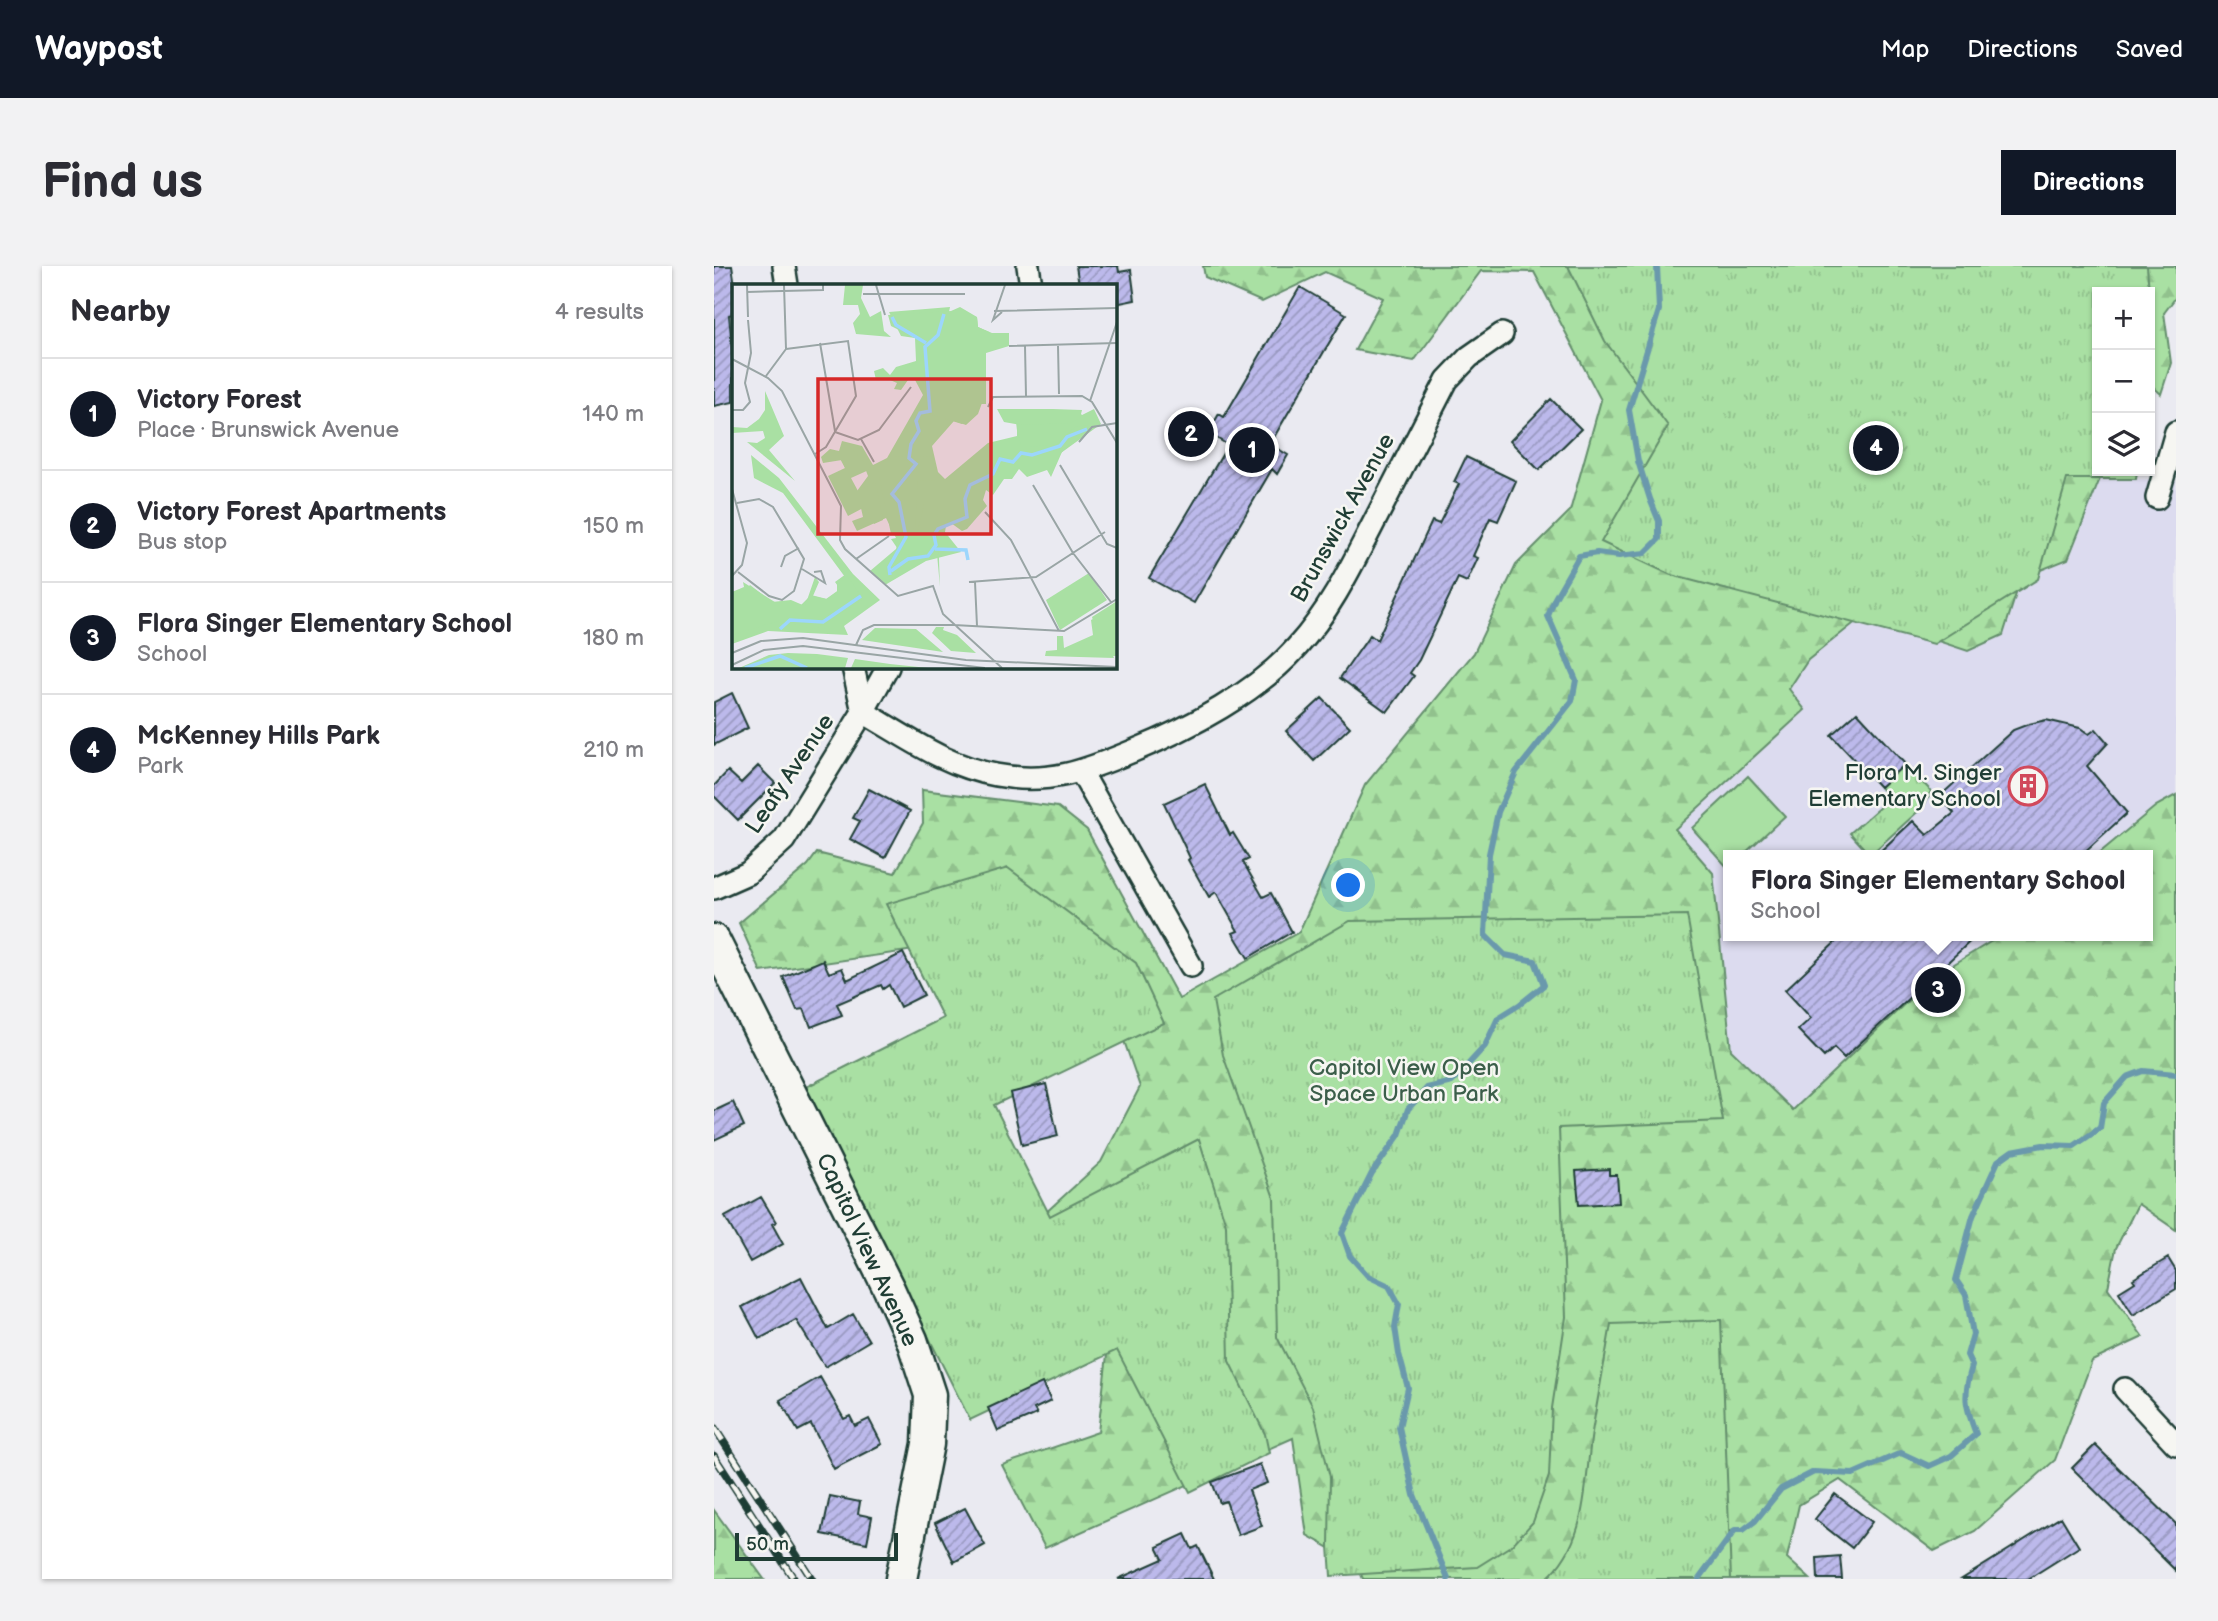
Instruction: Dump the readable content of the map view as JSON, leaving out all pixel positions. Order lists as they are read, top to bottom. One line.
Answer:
{"streets":{"main road":["Capitol View Avenue"],"street":["Brunswick Avenue","Leafy Avenue"]},"crossings":[["Brunswick Avenue","Leafy Avenue"]],"parks":["Capitol View Open Space Urban Park"],"places":{"building":["Flora M. Singer Elementary School"]},"scale_bar":"50 m","page":{"header":"Waypost","nav":["Map","Directions","Saved"],"buttons":"Directions","title":"Find us","heading":["Nearby","4 results"],"map_buttons":["+","−"],"list":[{"mark":"1","name":"Victory Forest","note":"Place · Brunswick Avenue","value":"140 m"},{"mark":"2","name":"Victory Forest Apartments","note":"Bus stop","value":"150 m"},{"mark":"3","name":"Flora Singer Elementary School","note":"School","value":"180 m"},{"mark":"4","name":"McKenney Hills Park","note":"Park","value":"210 m"}],"pins":["2","4","1","3"],"popup":["Flora Singer Elementary School","School"],"scale":"50 m"}}
